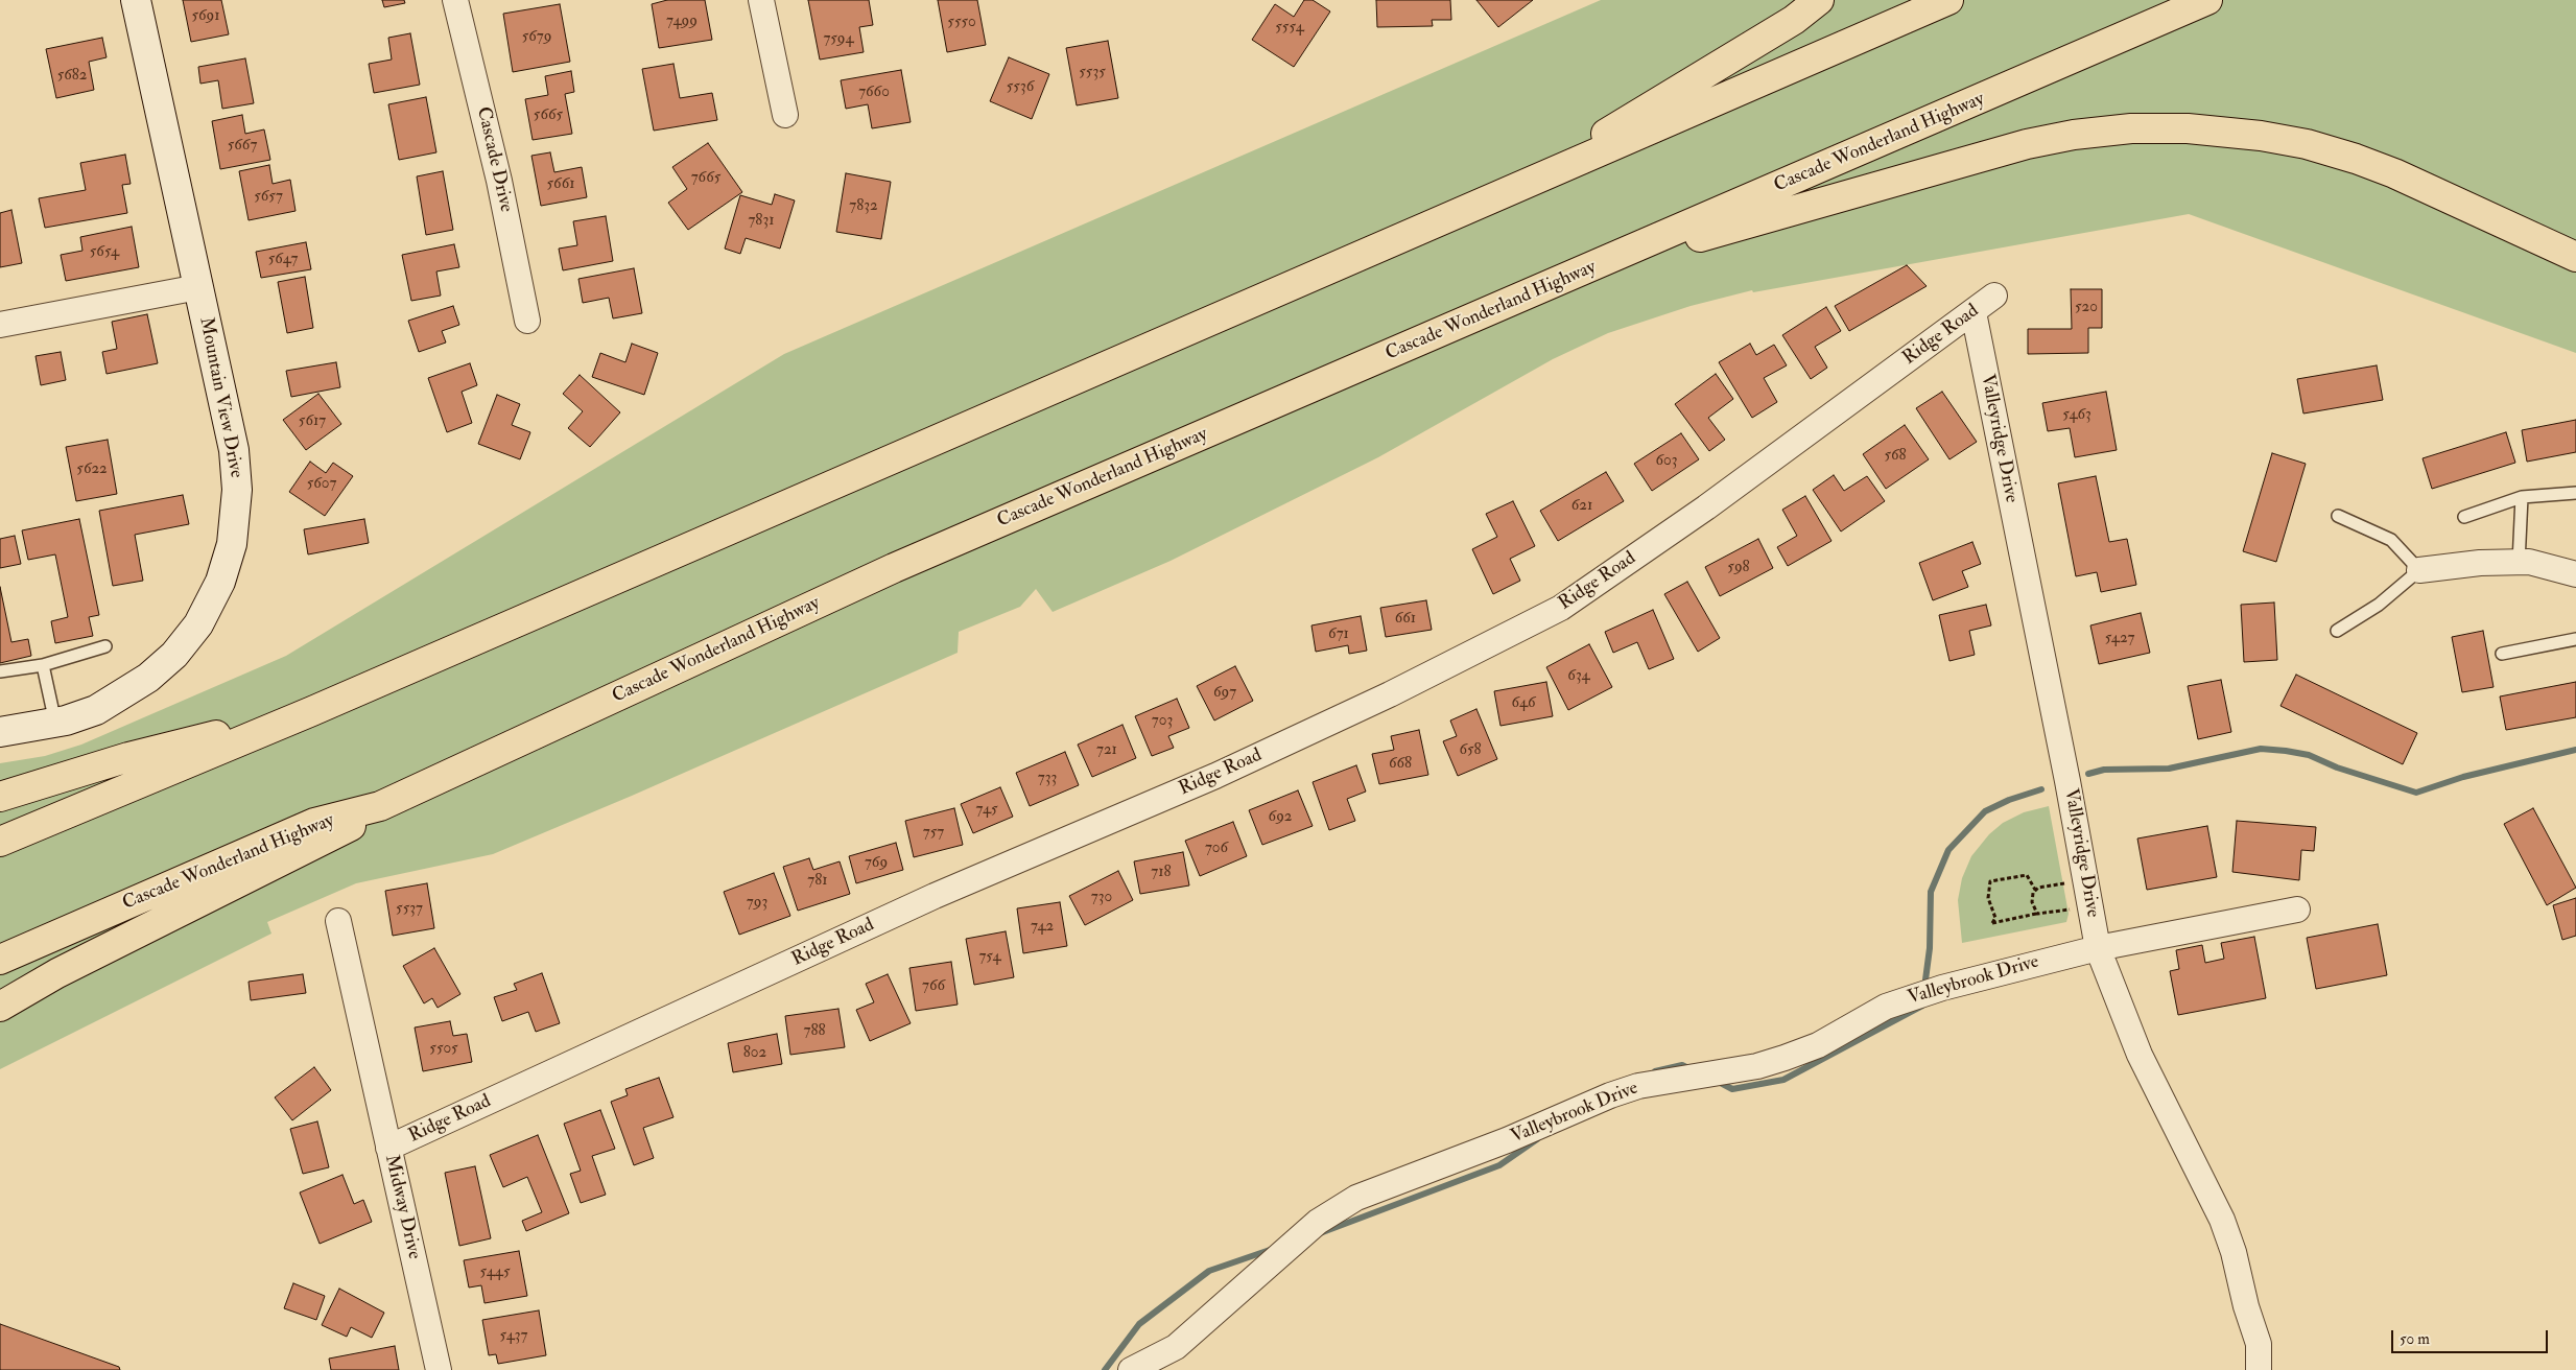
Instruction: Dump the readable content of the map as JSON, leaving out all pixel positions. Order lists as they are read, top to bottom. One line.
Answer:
{"streets":{"highway":["Cascade Wonderland Highway"],"street":["Cascade Drive","Ridge Road","Mountain View Drive","Valleyridge Drive","Valleybrook Drive","Midway Drive"]},"crossings":[["Ridge Road","Valleyridge Drive"],["Ridge Road","Midway Drive"],["Valleyridge Drive","Valleybrook Drive"]],"house_numbers":["5691","7499","5550","5554","5679","7594","5535","5682","5536","7660","5665","5667","7665","5661","5657","7832","7831","5654","5647","520","5463","5617","568","603","5622","5607","621","598","661","671","5427","634","697","646","703","721","658","668","733","745","692","757","706","769","718","781","730","793","5537","742","754","766","788","5505","802","5445","5437"],"scale_bar":"50 m"}
